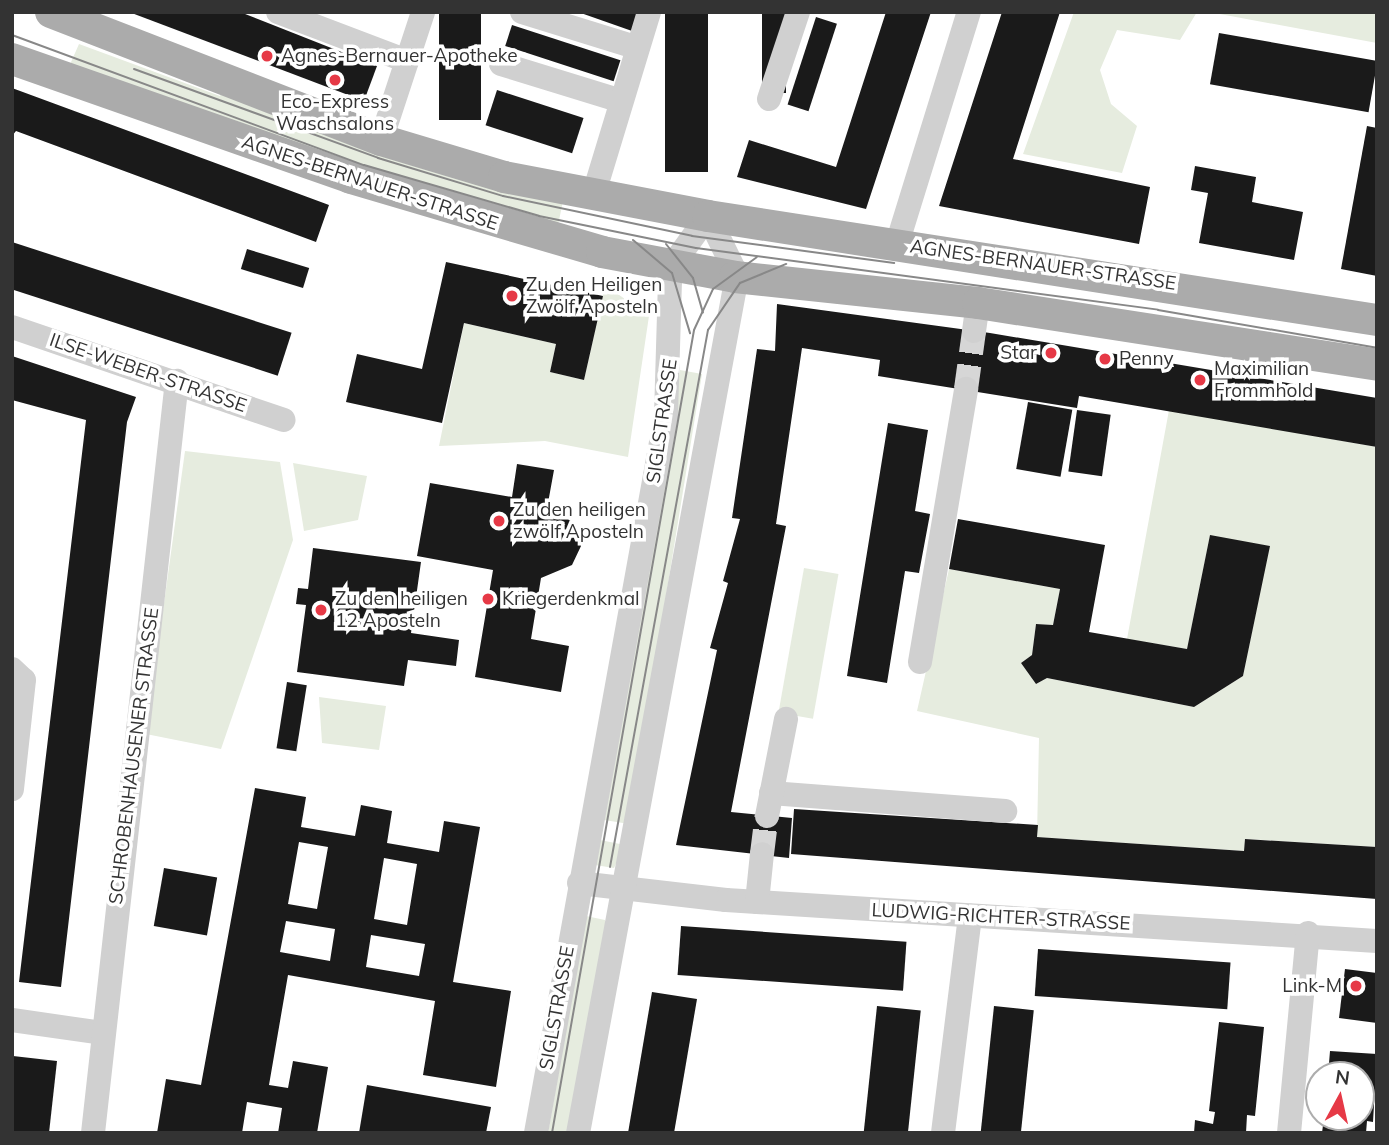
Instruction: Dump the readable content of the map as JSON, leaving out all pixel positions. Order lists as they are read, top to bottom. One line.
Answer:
{"streets":{"main road":["AGNES-BERNAUER-STRASSE"],"street":["ILSE-WEBER-STRASSE","SIGLSTRASSE","SCHROBENHAUSENER STRASSE","LUDWIG-RICHTER-STRASSE"]},"crossings":[["AGNES-BERNAUER-STRASSE","SIGLSTRASSE"],["ILSE-WEBER-STRASSE","SCHROBENHAUSENER STRASSE"]],"places":["Agnes-Bernauer-Apotheke","Eco-Express Waschsalons","Zu den Heiligen Zwölf Aposteln","Star","Penny","Maximilian Frommhold","Zu den heiligen zwölf Aposteln","Kriegerdenkmal","Zu den heiligen 12 Aposteln","Link-M"],"north":"top"}
